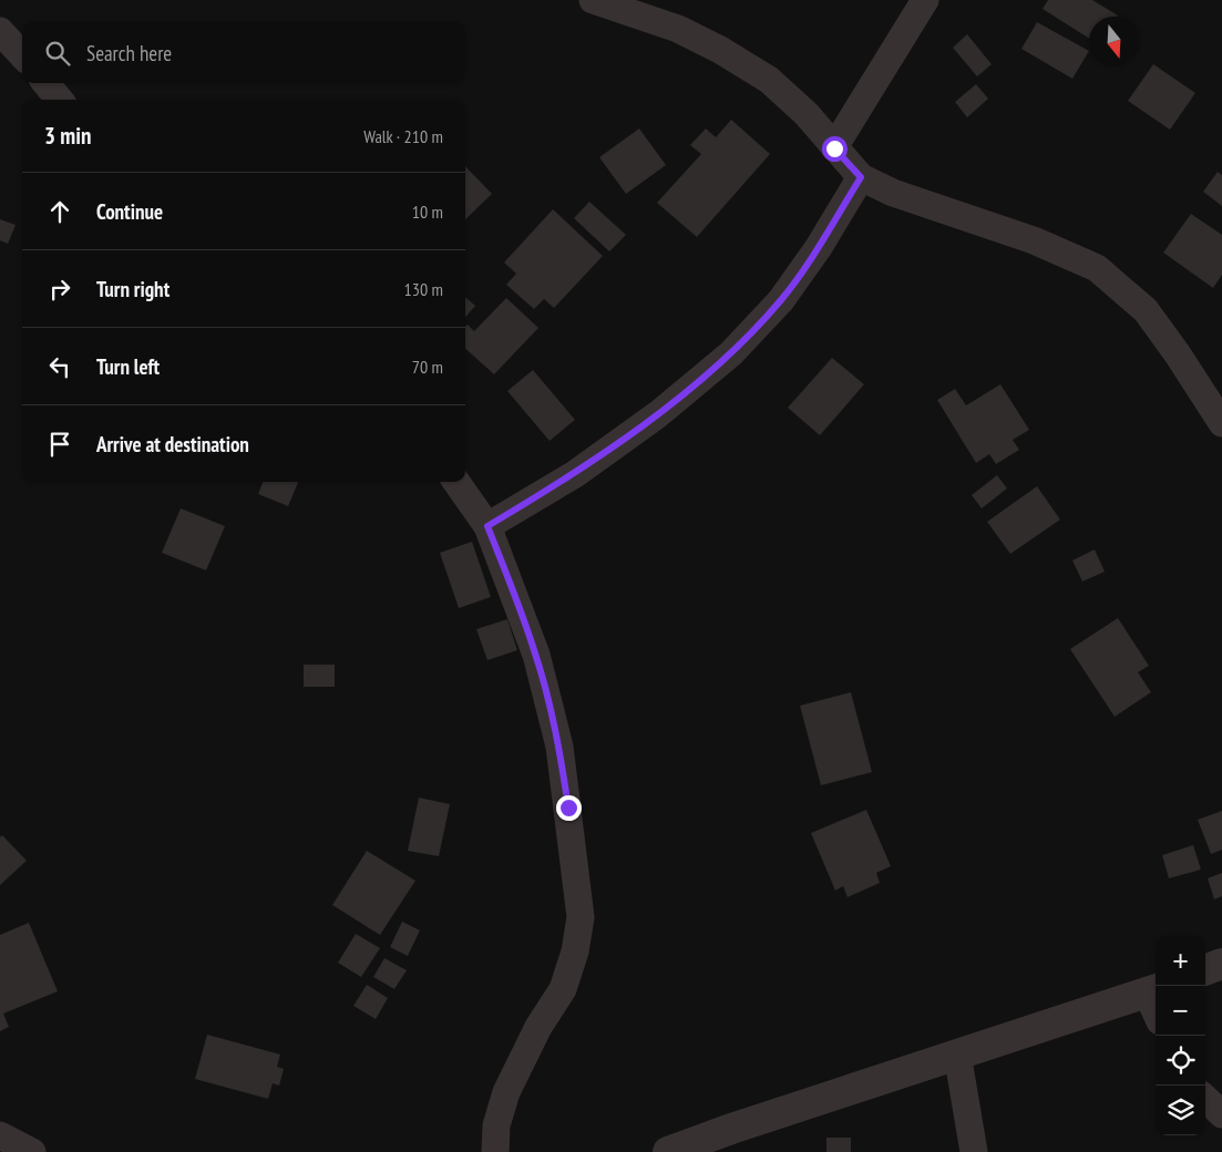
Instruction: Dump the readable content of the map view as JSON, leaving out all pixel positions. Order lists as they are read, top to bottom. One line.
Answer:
{"north":"bottom","page":{"search":"Search here","heading":["3 min","Walk · 210 m"],"list":[["Continue","10 m"],["Turn right","130 m"],["Turn left","70 m"],"Arrive at destination"],"map_buttons":["+","−"]}}
